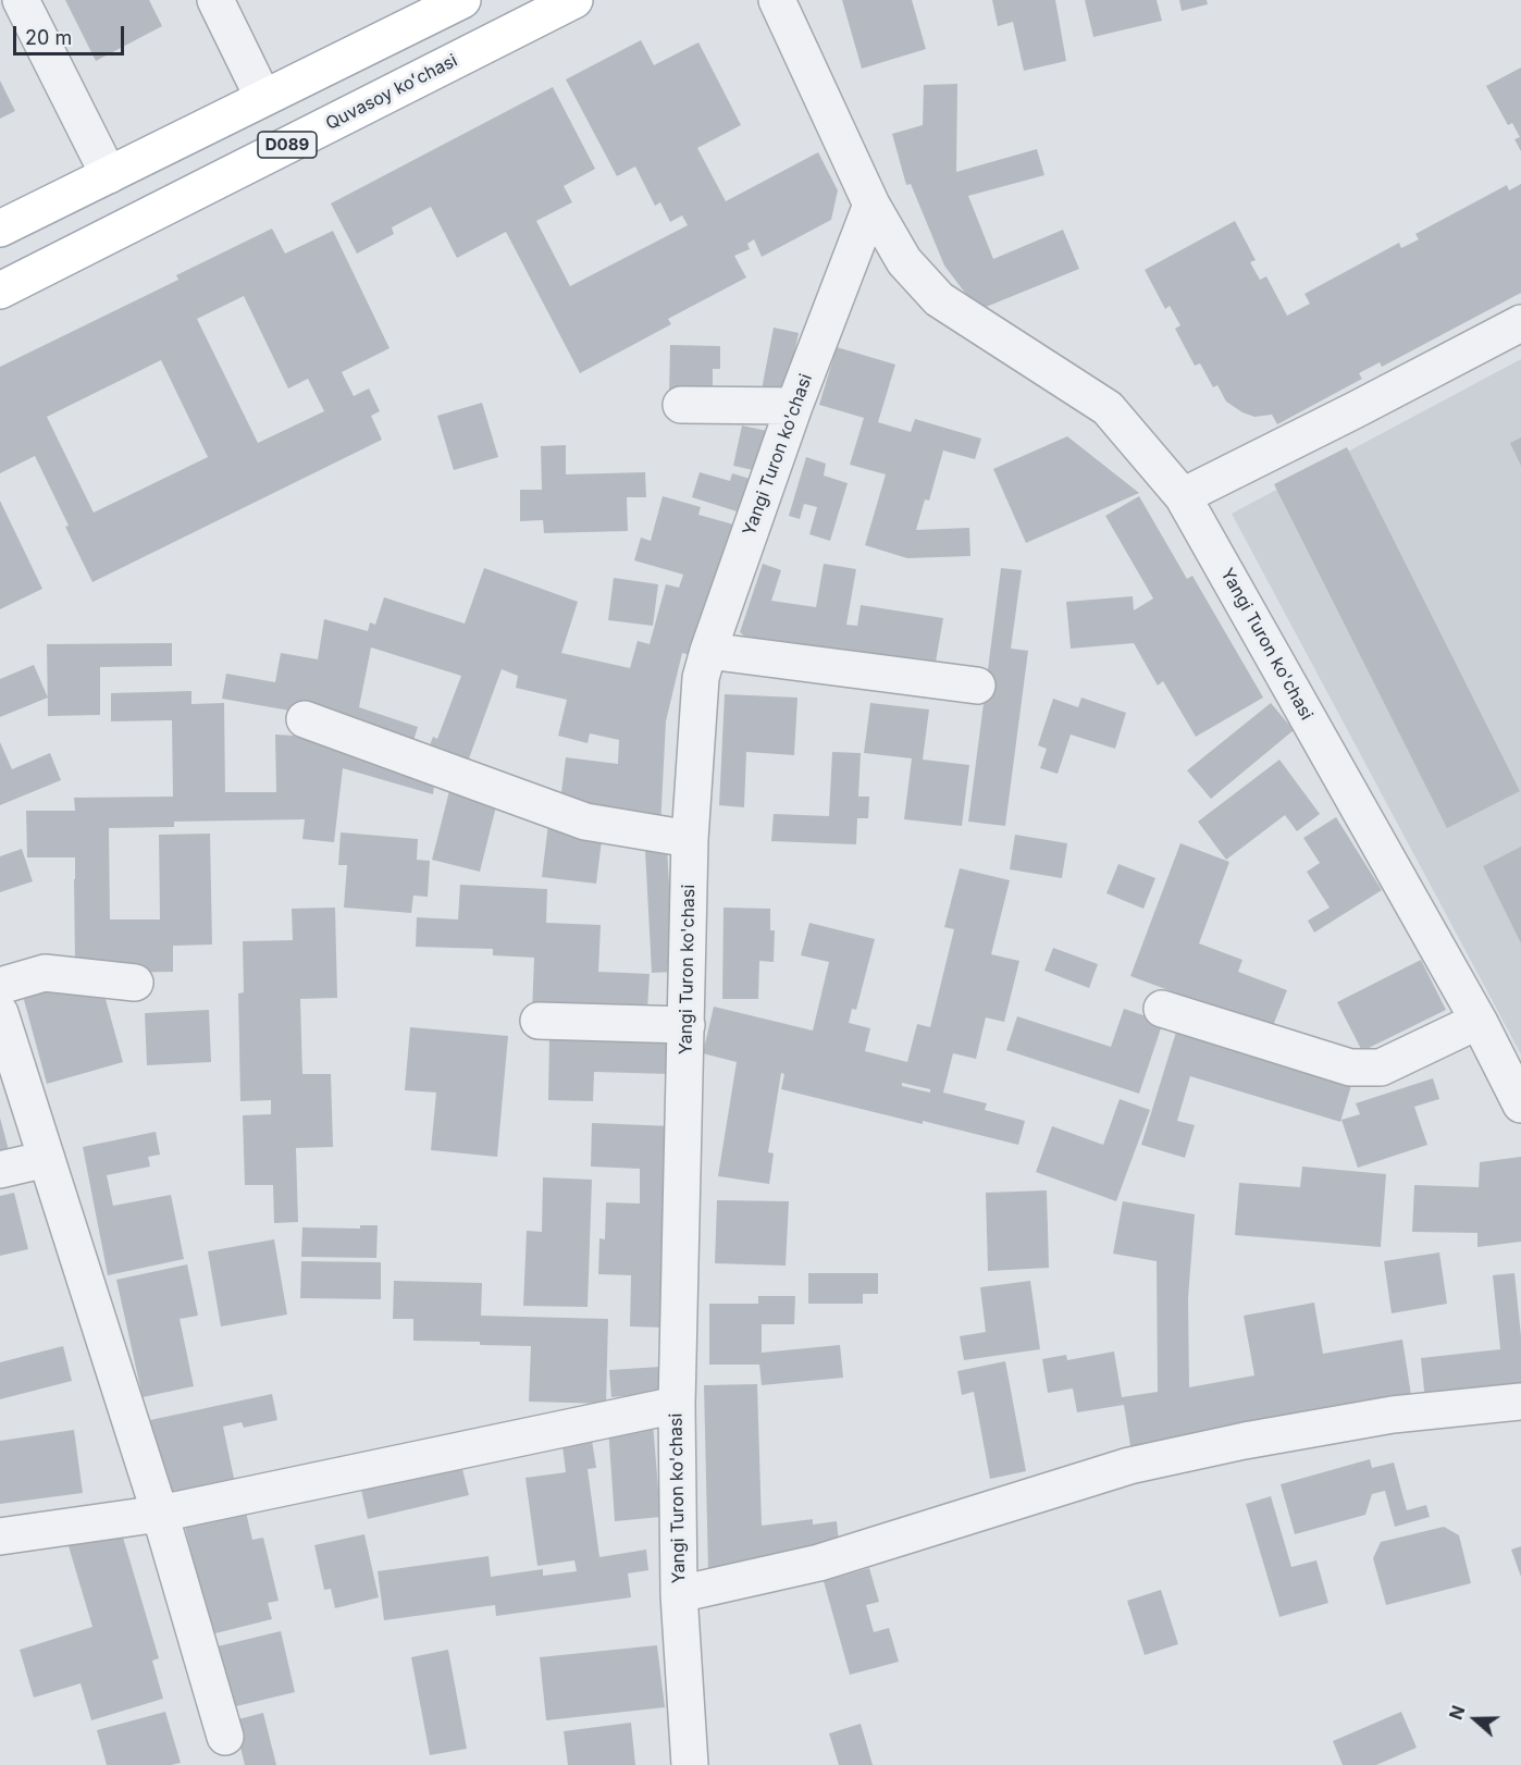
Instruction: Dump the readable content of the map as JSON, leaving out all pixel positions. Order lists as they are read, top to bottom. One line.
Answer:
{"streets":{"main road":["Quvasoy koʻchasi","D089"],"street":["Yangi Turon ko'chasi"]},"scale_bar":"20 m","north":"left"}
